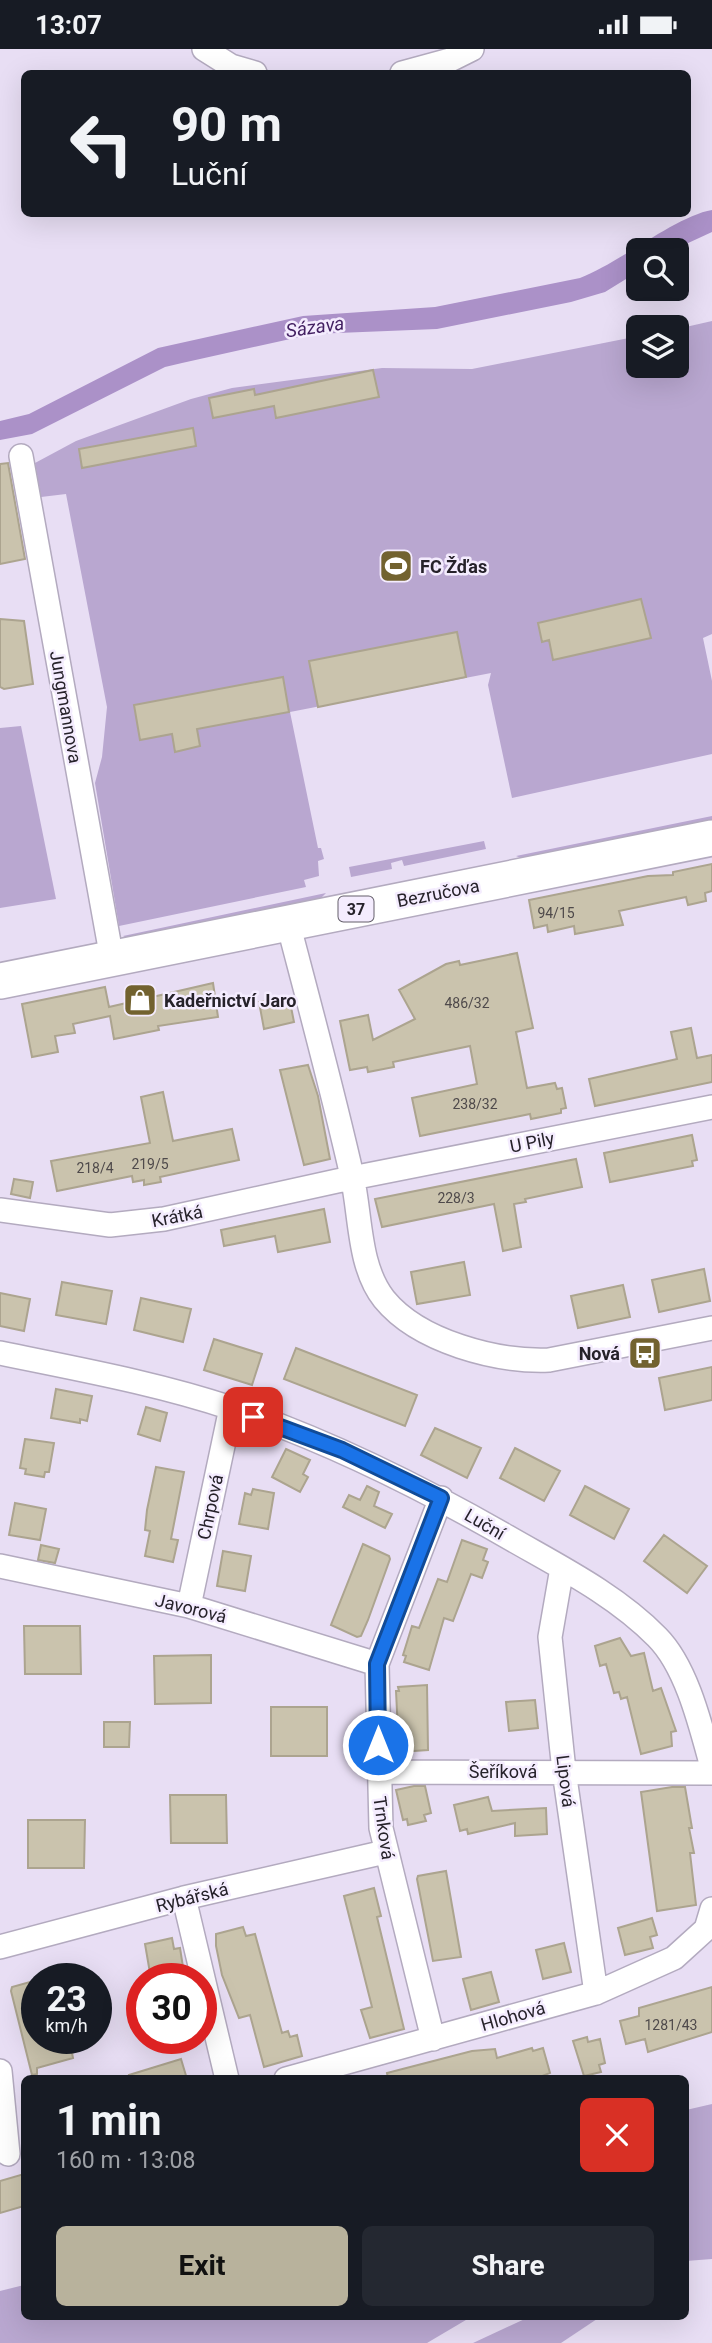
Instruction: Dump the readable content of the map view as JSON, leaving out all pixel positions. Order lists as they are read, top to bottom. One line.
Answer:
{"streets":{"main road":["Bezručova","37"],"street":["Jungmannova","U Pily","Krátká","Chrpová","Luční","Javorová","Šeříková","Lipová","Trnková","Rybářská","Hlohová"]},"crossings":[["Jungmannova","Bezručova"],["U Pily","Krátká"],["Chrpová","Luční"],["Chrpová","Javorová"],["Luční","Lipová"],["Luční","Trnková"],["Javorová","Trnková"],["Šeříková","Lipová"],["Šeříková","Trnková"],["Lipová","Hlohová"],["Trnková","Rybářská"],["Trnková","Hlohová"]],"water":["Sázava"],"places":{"sports":["FC Žďas"],"shop":["Kadeřnictví Jaro"],"bus stop":["Nová"]},"house_numbers":["94/15","486/32","238/32","219/5","218/4","228/3","1281/43"],"page":{"status":"13:07","turn":["90 m","Luční"],"speed":"23 km/h","limit":"30","heading":["1 min","160 m · 13:08"],"buttons":["Exit","Share"]}}
